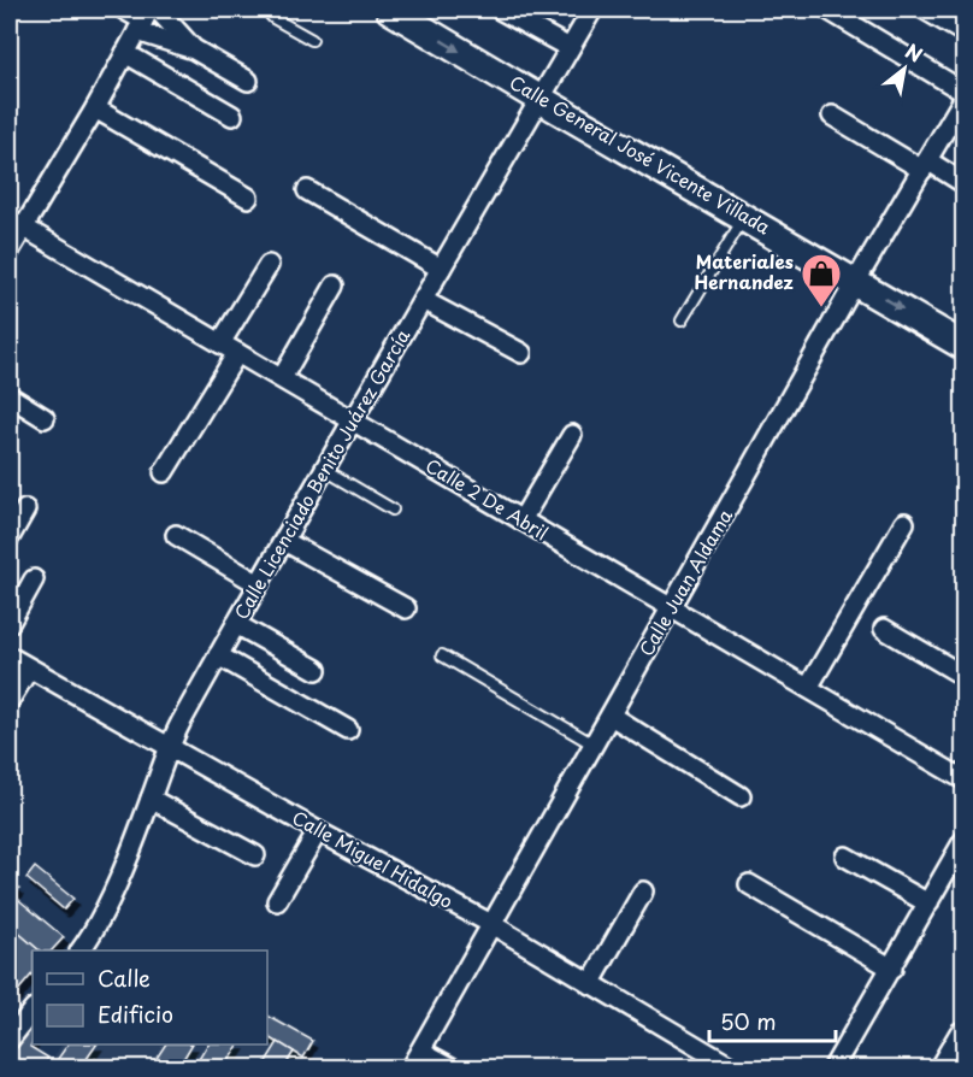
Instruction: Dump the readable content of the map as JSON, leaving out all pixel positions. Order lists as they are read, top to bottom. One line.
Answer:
{"streets":{"main road":["Calle General José Vicente Villada"],"street":["Calle Licenciado Benito Juárez García","Calle 2 De Abril","Calle Juan Aldama","Calle Miguel Hidalgo"]},"crossings":[["Calle General José Vicente Villada","Calle Licenciado Benito Juárez García"],["Calle General José Vicente Villada","Calle Juan Aldama"],["Calle Licenciado Benito Juárez García","Calle 2 De Abril"],["Calle Licenciado Benito Juárez García","Calle Miguel Hidalgo"],["Calle 2 De Abril","Calle Juan Aldama"],["Calle Juan Aldama","Calle Miguel Hidalgo"]],"one_way":["Calle General José Vicente Villada"],"places":{"shop":["Materiales Hernandez"]},"legend":["Calle","Edificio"],"scale_bar":"50 m","north":"top right"}
